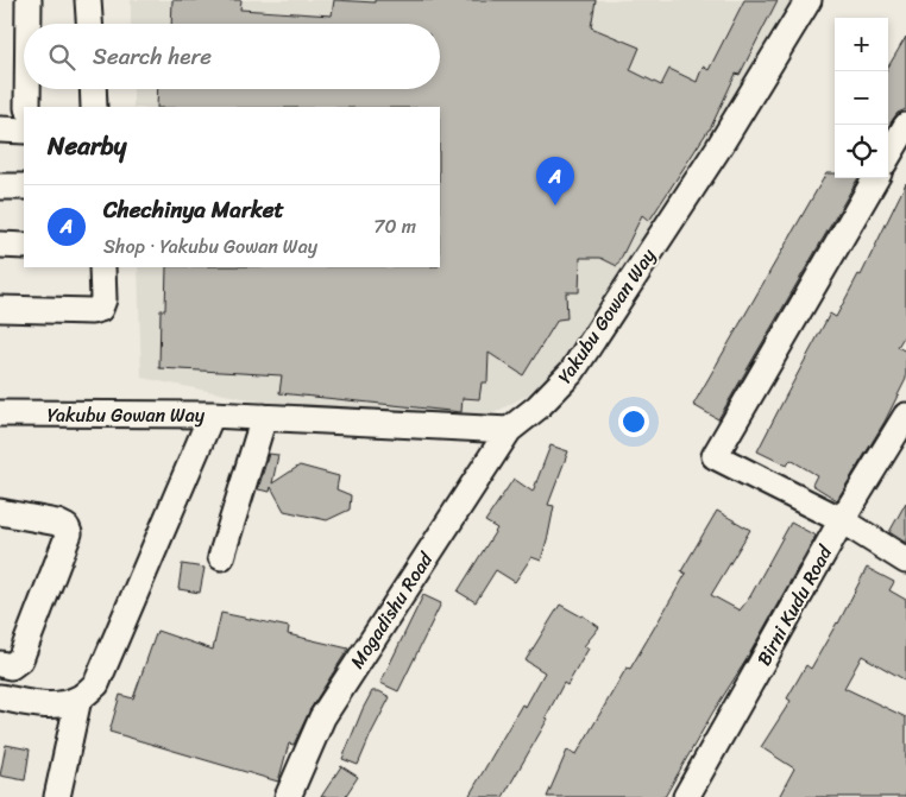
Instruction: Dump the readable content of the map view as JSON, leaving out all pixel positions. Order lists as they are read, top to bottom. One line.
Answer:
{"streets":{"street":["Yakubu Gowan Way","Birni Kudu Road","Mogadishu Road"]},"crossings":[["Yakubu Gowan Way","Mogadishu Road"]],"page":{"map_buttons":["+","−"],"search":"Search here","heading":"Nearby","pins":"A","list":[{"mark":"A","name":"Chechinya Market","note":"Shop · Yakubu Gowan Way","value":"70 m"}]}}
